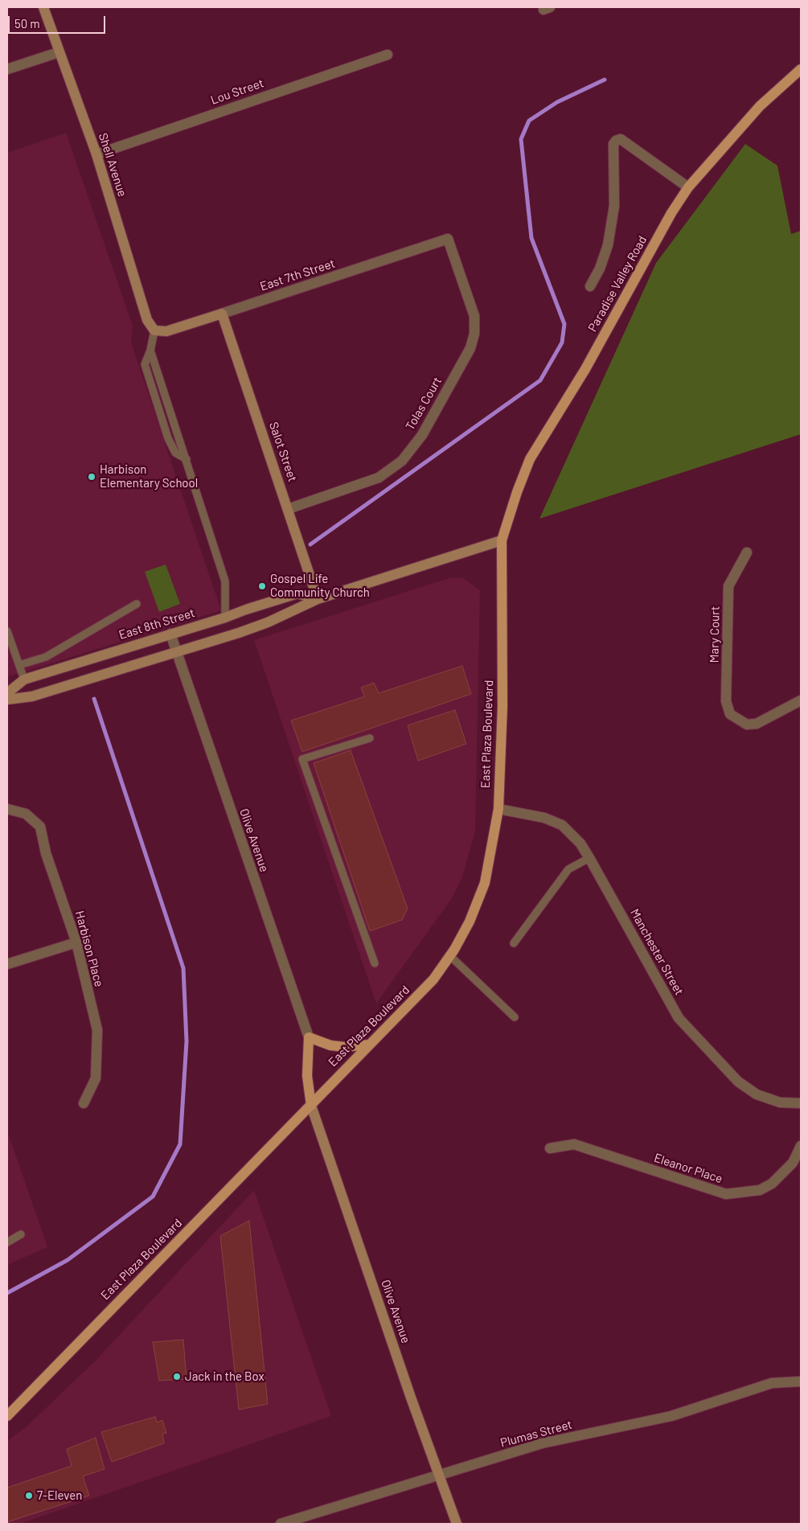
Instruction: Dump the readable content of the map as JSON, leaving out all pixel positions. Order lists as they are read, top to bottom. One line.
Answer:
{"streets":{"main road":["Paradise Valley Road","East Plaza Boulevard"],"street":["Lou Street","Shell Avenue","East 7th Street","Tolas Court","Salot Street","East 8th Street","Mary Court","Olive Avenue","Harbison Place","Manchester Street","Eleanor Place","Plumas Street"]},"crossings":[["Lou Street","Shell Avenue"],["Shell Avenue","East 7th Street"],["East 7th Street","Tolas Court"],["East 7th Street","Salot Street"],["Paradise Valley Road","East Plaza Boulevard"],["Tolas Court","Salot Street"],["Salot Street","East 8th Street"],["East 8th Street","Olive Avenue"],["East Plaza Boulevard","Olive Avenue"],["East Plaza Boulevard","Manchester Street"],["Olive Avenue","Plumas Street"]],"places":["Harbison Elementary School","Gospel Life Community Church","Jack in the Box","7-Eleven"],"scale_bar":"50 m"}
